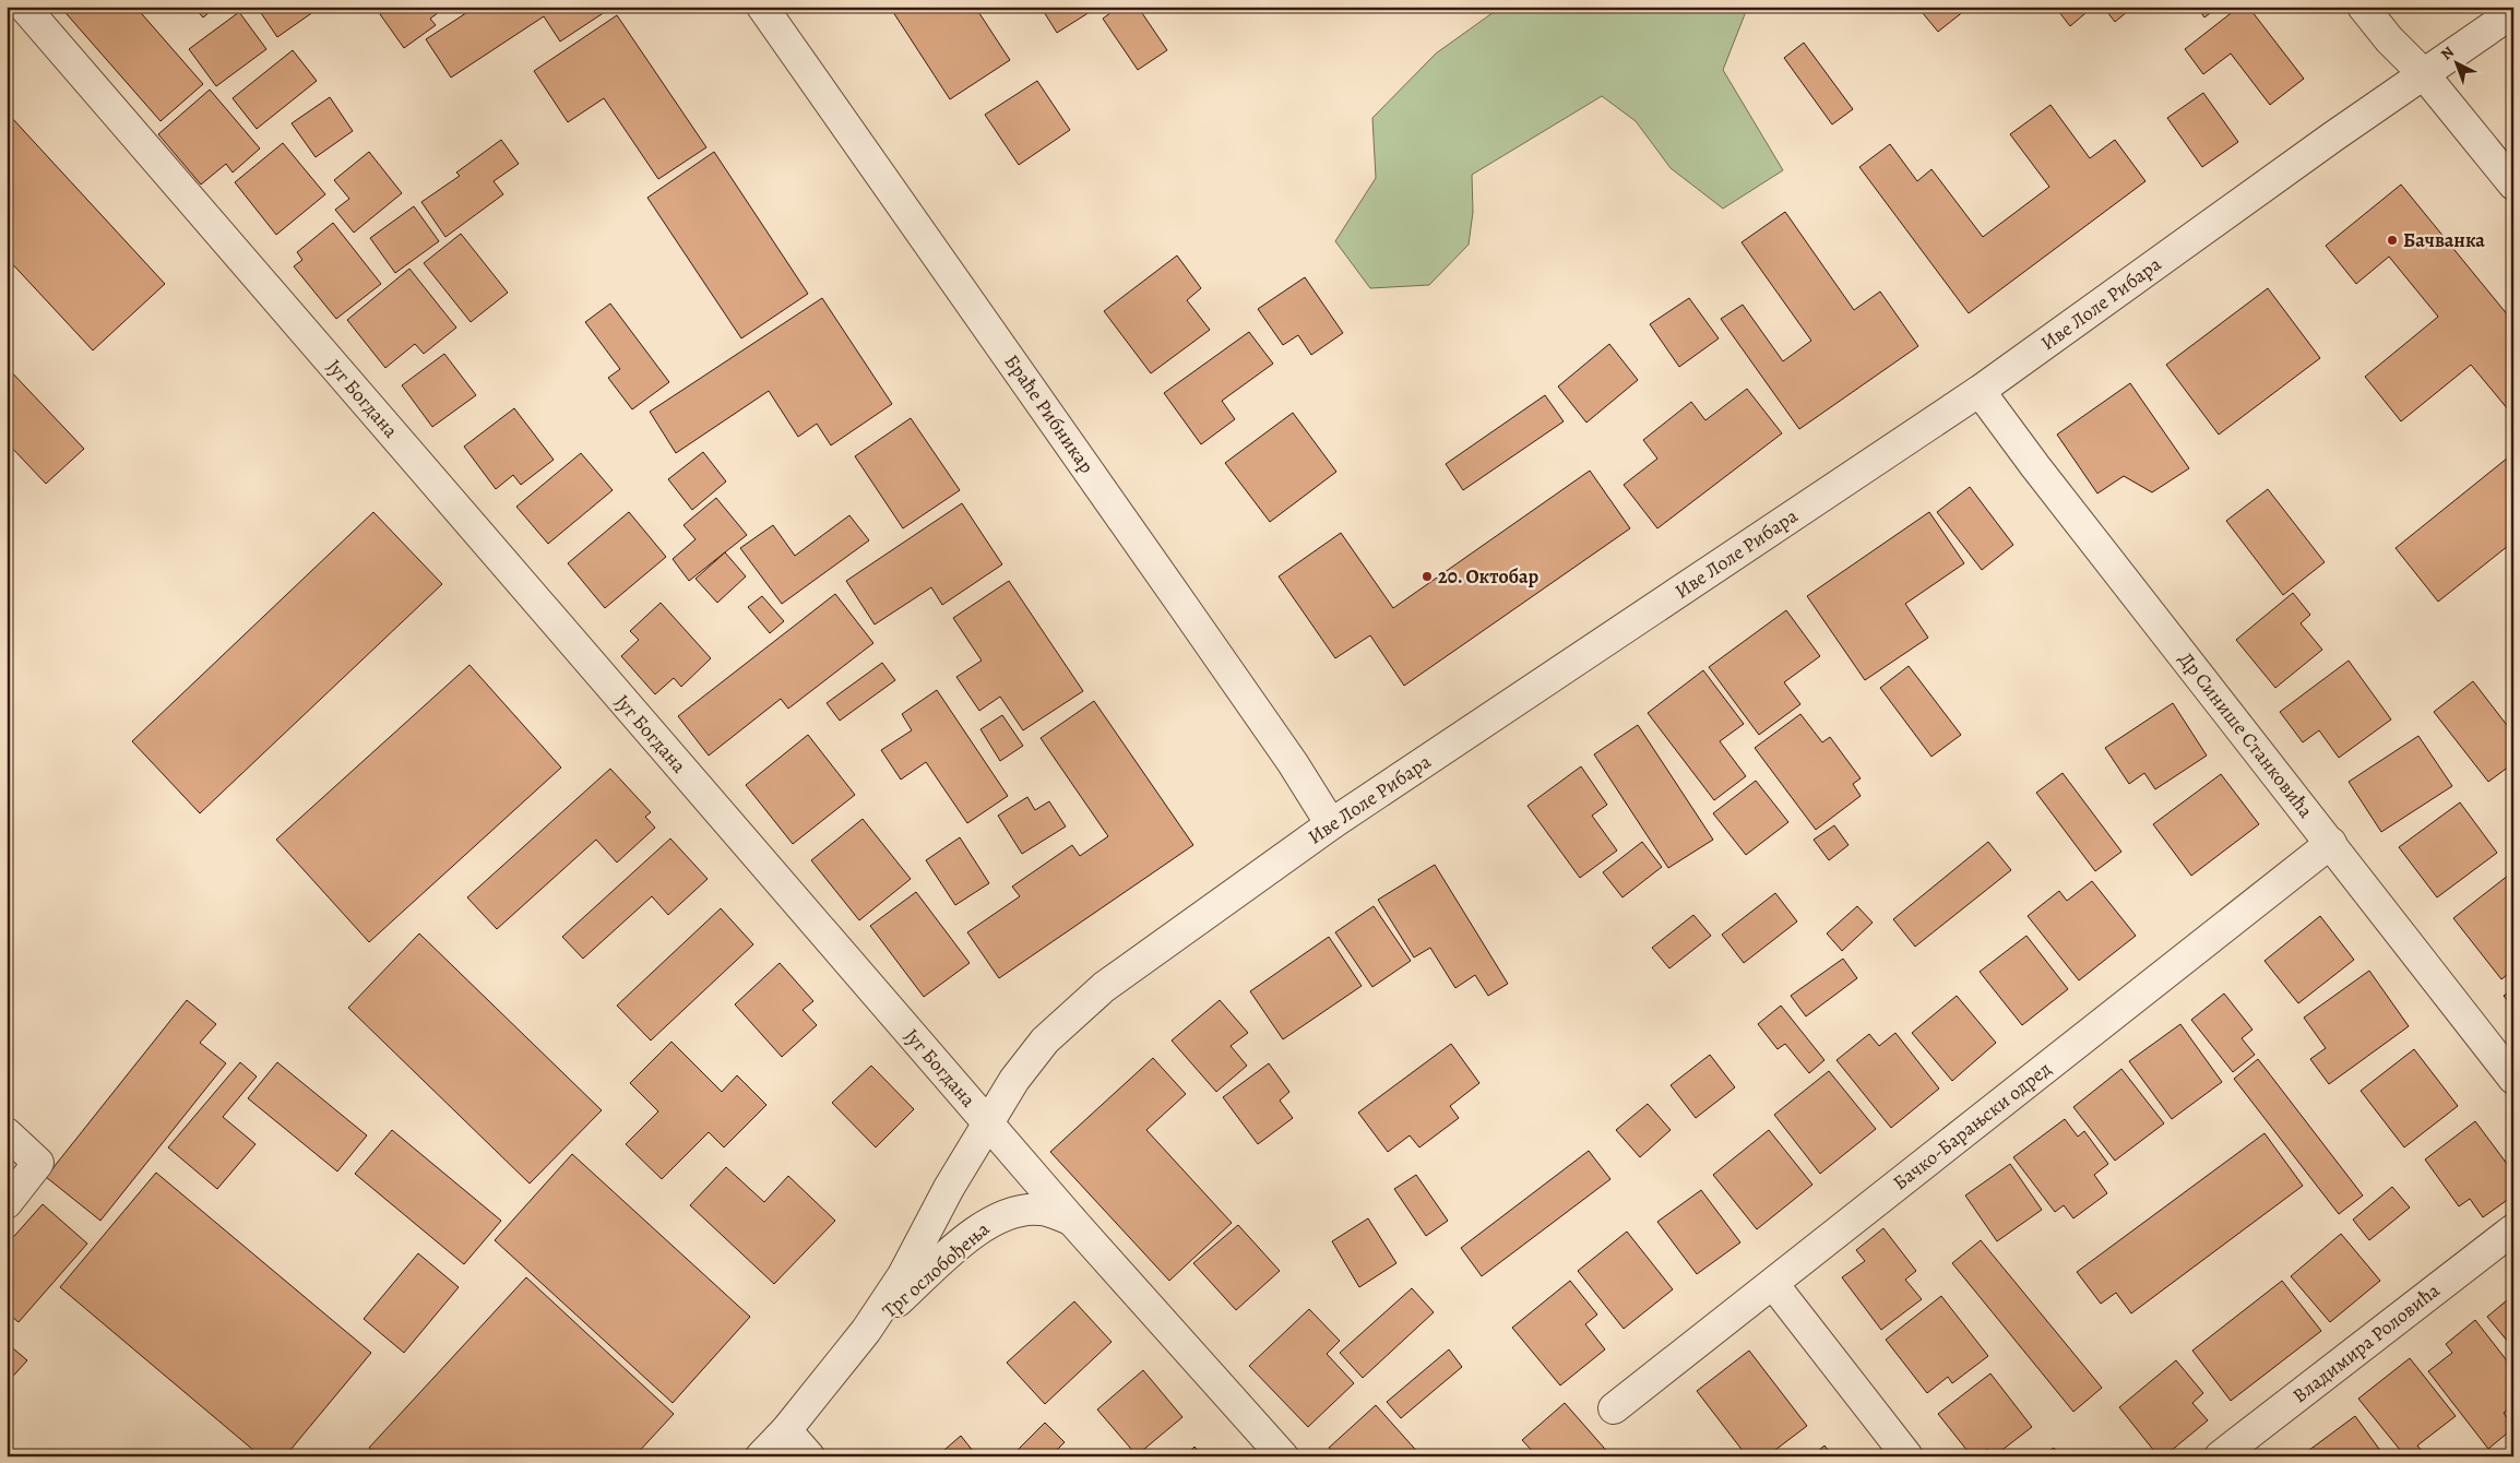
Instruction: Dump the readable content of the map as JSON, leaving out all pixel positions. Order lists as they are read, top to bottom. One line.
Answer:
{"streets":{"street":["Иве Лоле Рибара","Југ Богдана","Браће Рибникар","Др Синише Станковића","Бачко-Барањски одред","Трг ослобођења","Владимира Роловића"]},"crossings":[["Иве Лоле Рибара","Југ Богдана"],["Иве Лоле Рибара","Браће Рибникар"],["Иве Лоле Рибара","Др Синише Станковића"],["Иве Лоле Рибара","Трг ослобођења"],["Југ Богдана","Трг ослобођења"],["Др Синише Станковића","Бачко-Барањски одред"]],"places":["Бачванка","20. Октобар"],"north":"top left"}
